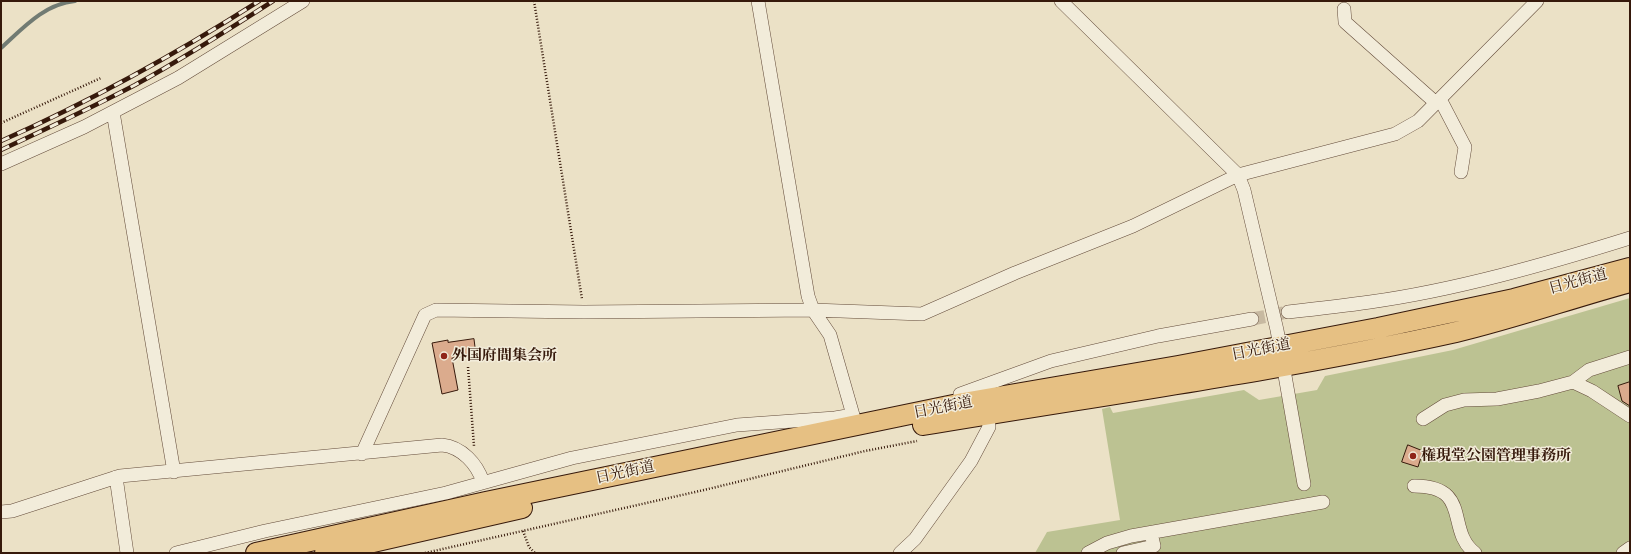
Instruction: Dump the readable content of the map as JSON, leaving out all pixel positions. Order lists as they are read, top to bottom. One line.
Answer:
{"streets":{"highway":["日光街道"]},"places":["外国府間集会所","権現堂公園管理事務所"]}
